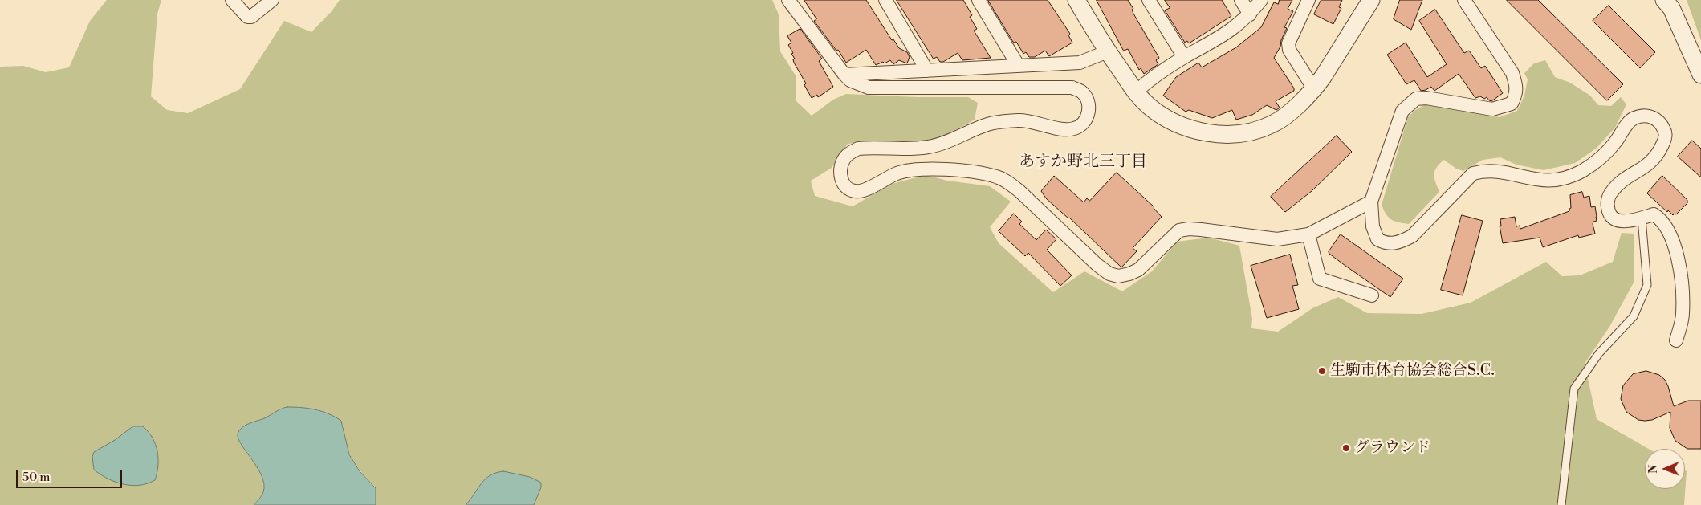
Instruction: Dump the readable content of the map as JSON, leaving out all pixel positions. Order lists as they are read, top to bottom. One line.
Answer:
{"districts":["あすか野北三丁目"],"places":["生駒市体育協会総合S.C.","グラウンド"],"scale_bar":"50 m","north":"left"}
